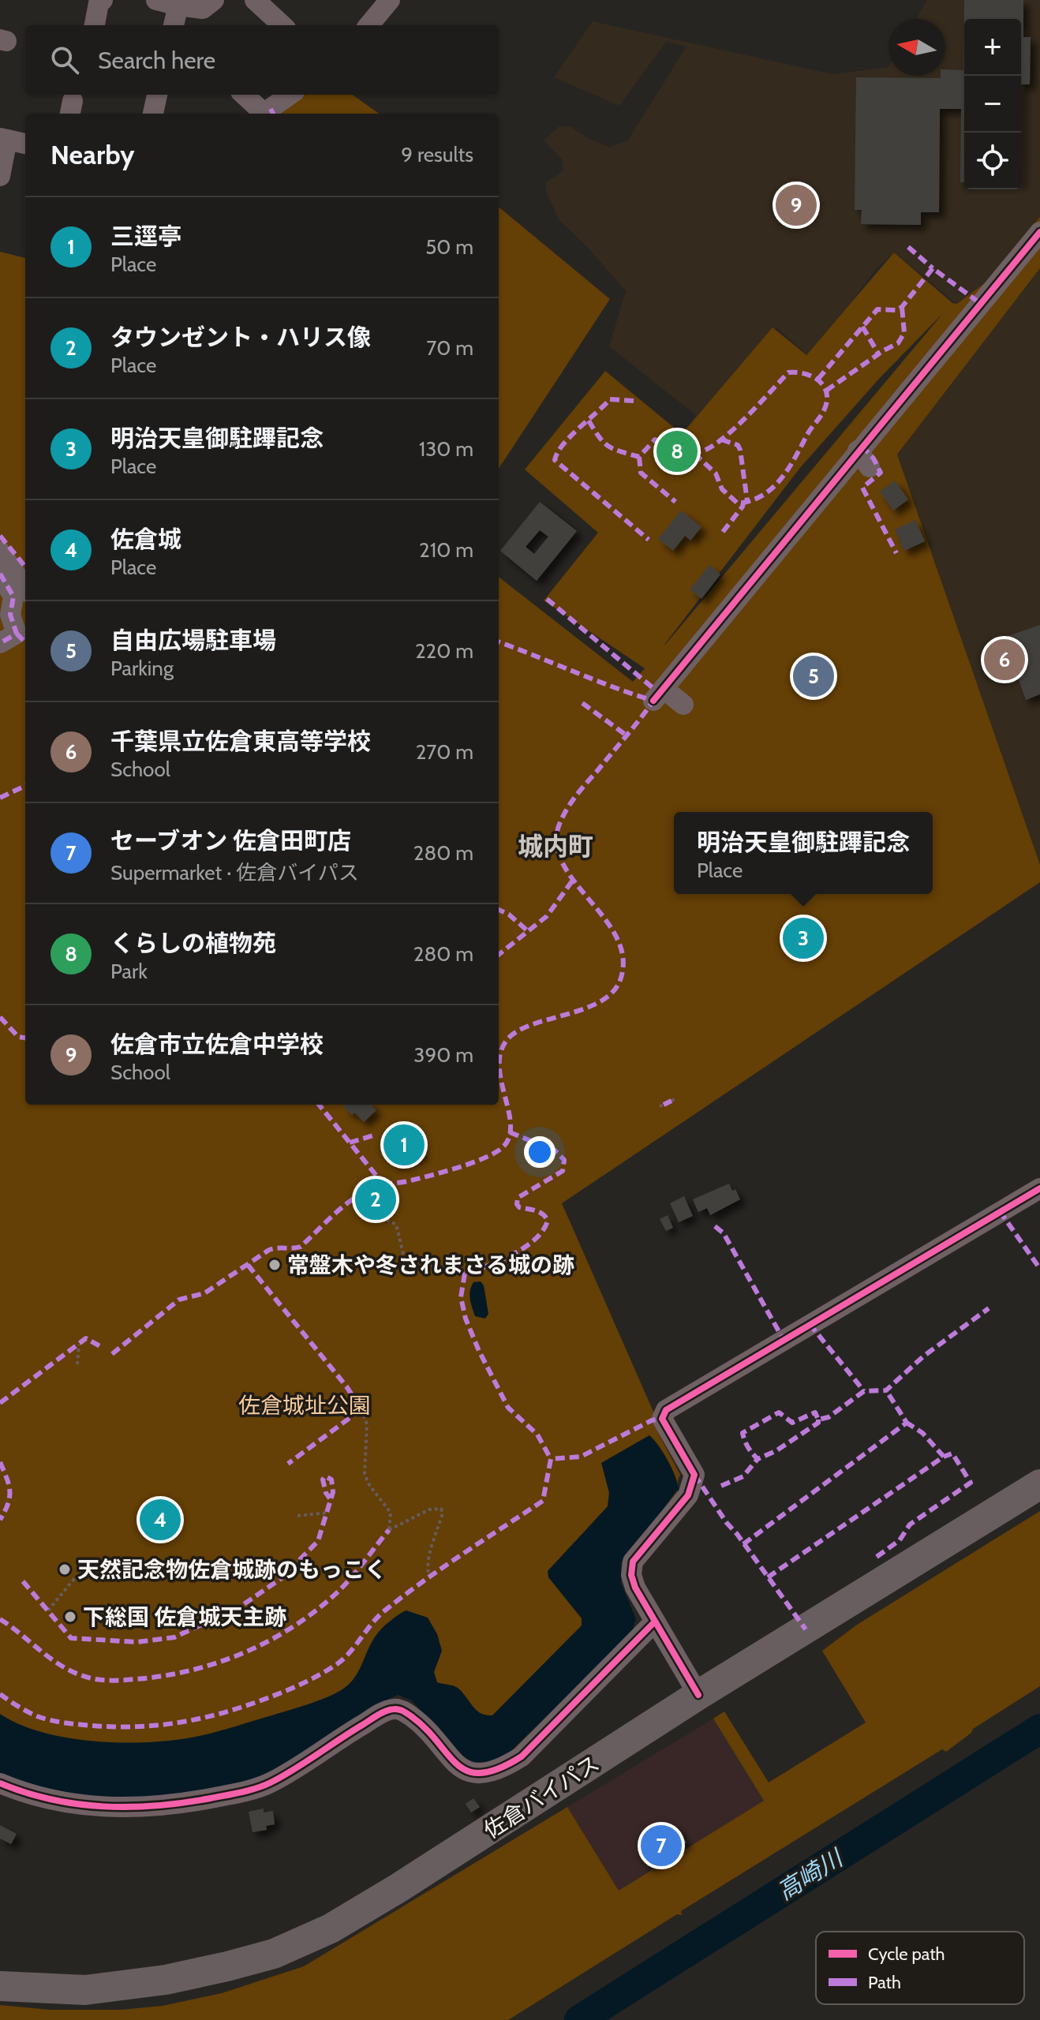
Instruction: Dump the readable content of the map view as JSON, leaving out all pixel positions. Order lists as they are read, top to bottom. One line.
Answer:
{"streets":{"highway":["佐倉バイパス"]},"districts":["城内町"],"water":["高崎川"],"parks":["佐倉城址公園"],"places":["常盤木や冬されまさる城の跡","天然記念物佐倉城跡のもっこく","下総国 佐倉城天主跡"],"legend":["Cycle path","Path"],"north":"left","page":{"map_buttons":["+","−"],"search":"Search here","heading":["Nearby","9 results"],"pins":["9","8","6","5","3","1","2","4","7"],"list":[{"mark":"1","name":"三逕亭","note":"Place","value":"50 m"},{"mark":"2","name":"タウンゼント・ハリス像","note":"Place","value":"70 m"},{"mark":"3","name":"明治天皇御駐蹕記念","note":"Place","value":"130 m"},{"mark":"4","name":"佐倉城","note":"Place","value":"210 m"},{"mark":"5","name":"自由広場駐車場","note":"Parking","value":"220 m"},{"mark":"6","name":"千葉県立佐倉東高等学校","note":"School","value":"270 m"},{"mark":"7","name":"セーブオン 佐倉田町店","note":"Supermarket · 佐倉バイパス","value":"280 m"},{"mark":"8","name":"くらしの植物苑","note":"Park","value":"280 m"},{"mark":"9","name":"佐倉市立佐倉中学校","note":"School","value":"390 m"}],"popup":["明治天皇御駐蹕記念","Place"]}}
